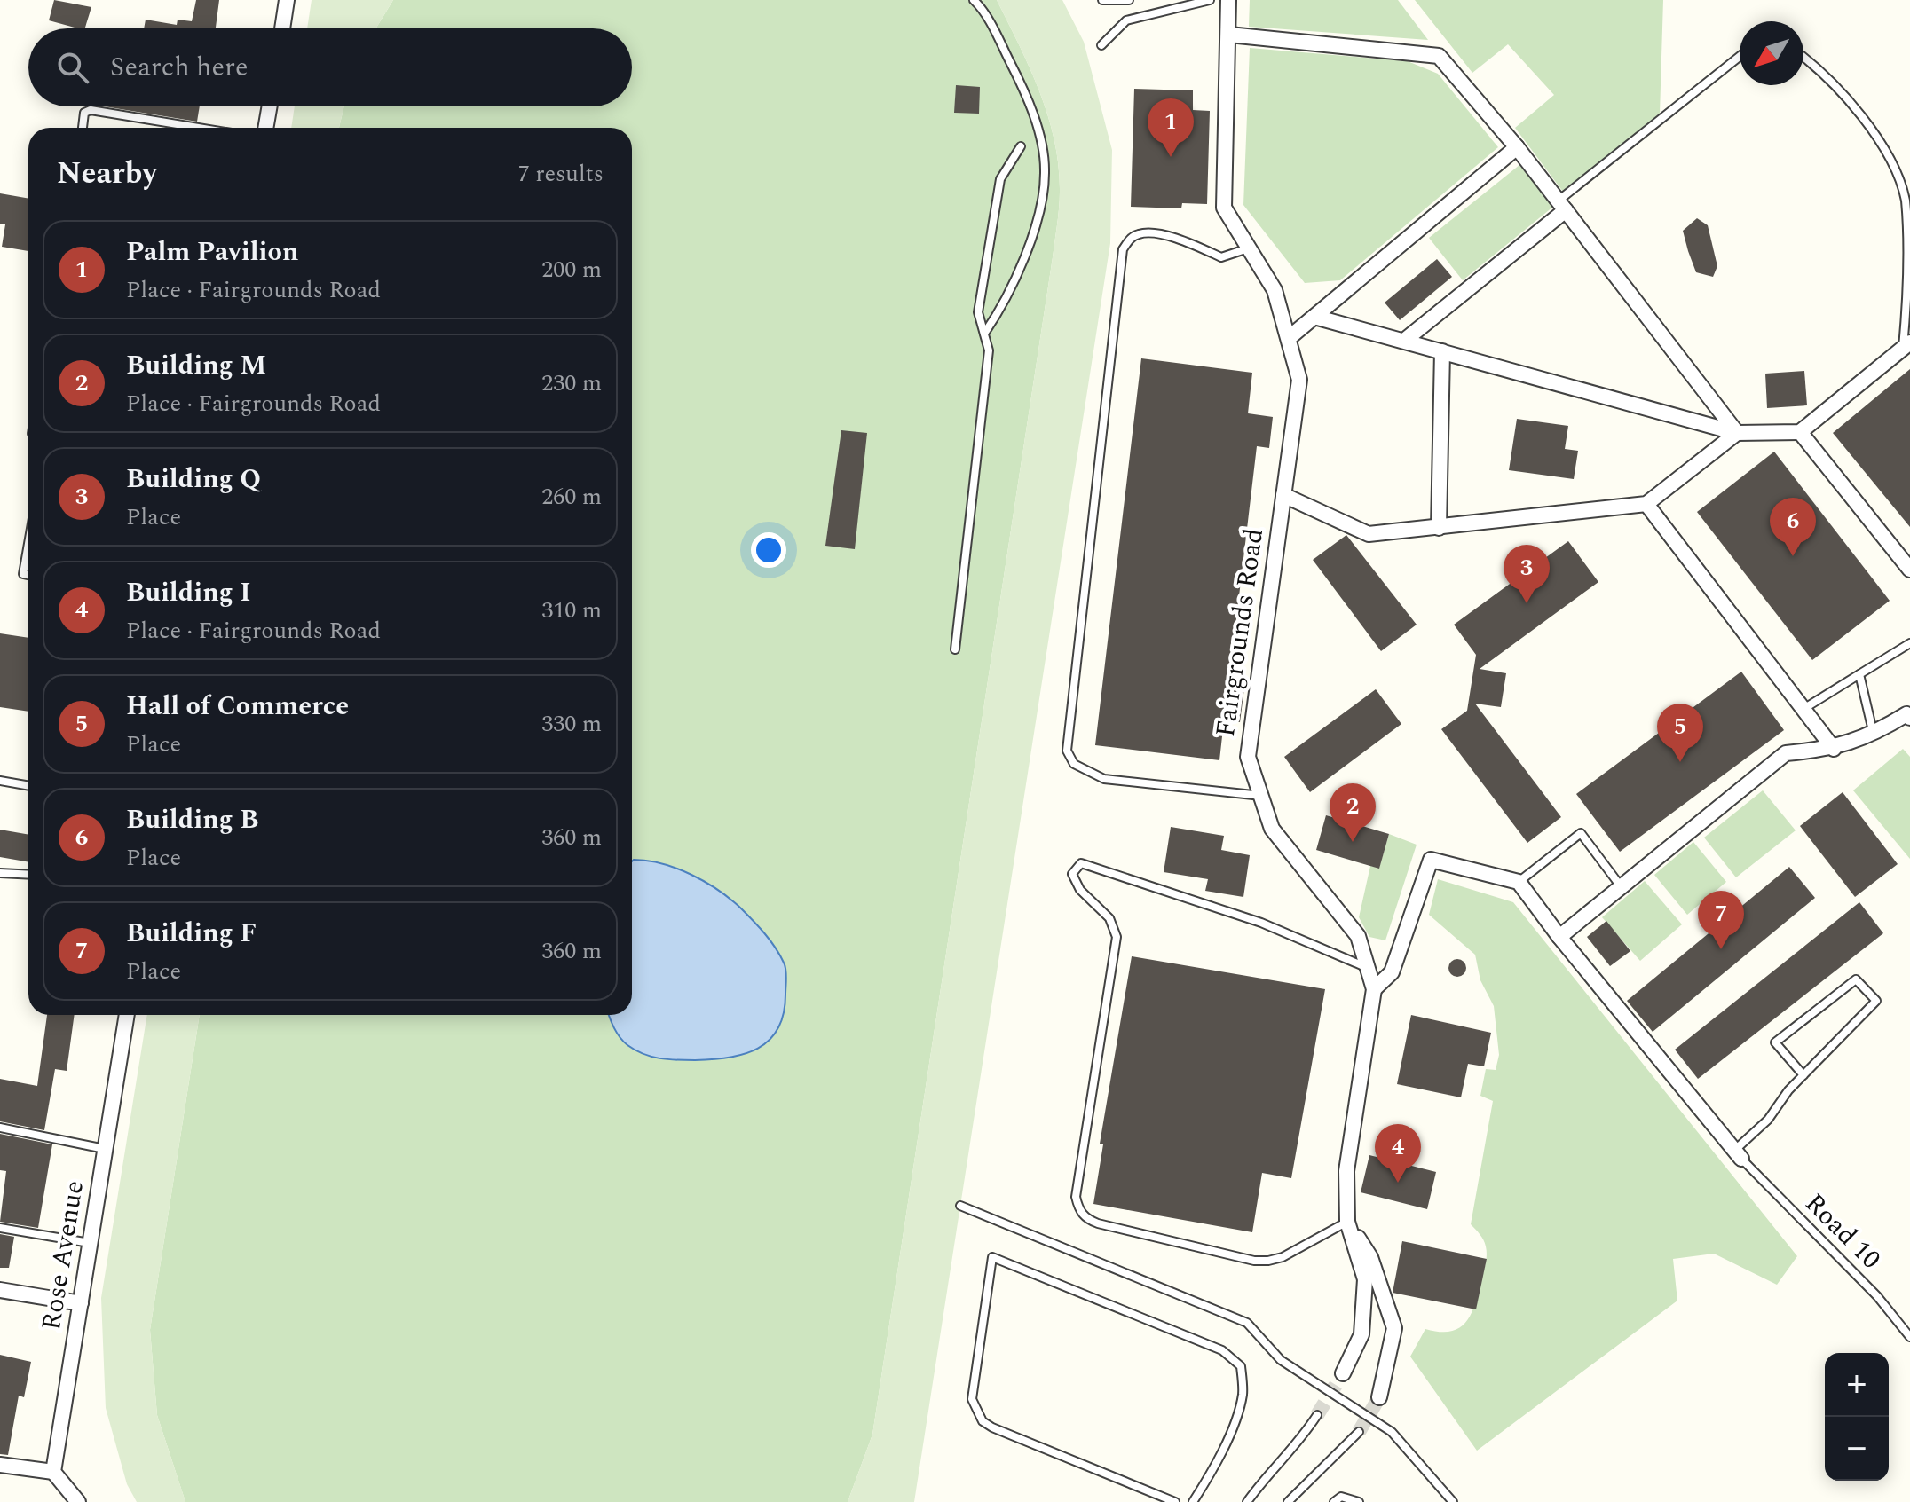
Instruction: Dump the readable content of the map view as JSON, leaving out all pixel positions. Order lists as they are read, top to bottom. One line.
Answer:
{"streets":{"street":["Fairgrounds Road","Rose Avenue"],"lane":["Road 10"]},"north":"bottom left","page":{"search":"Search here","pins":["1","6","3","5","2","7","4"],"heading":["Nearby","7 results"],"list":[{"mark":"1","name":"Palm Pavilion","note":"Place · Fairgrounds Road","value":"200 m"},{"mark":"2","name":"Building M","note":"Place · Fairgrounds Road","value":"230 m"},{"mark":"3","name":"Building Q","note":"Place","value":"260 m"},{"mark":"4","name":"Building I","note":"Place · Fairgrounds Road","value":"310 m"},{"mark":"5","name":"Hall of Commerce","note":"Place","value":"330 m"},{"mark":"6","name":"Building B","note":"Place","value":"360 m"},{"mark":"7","name":"Building F","note":"Place","value":"360 m"}],"map_buttons":["+","−"]}}
